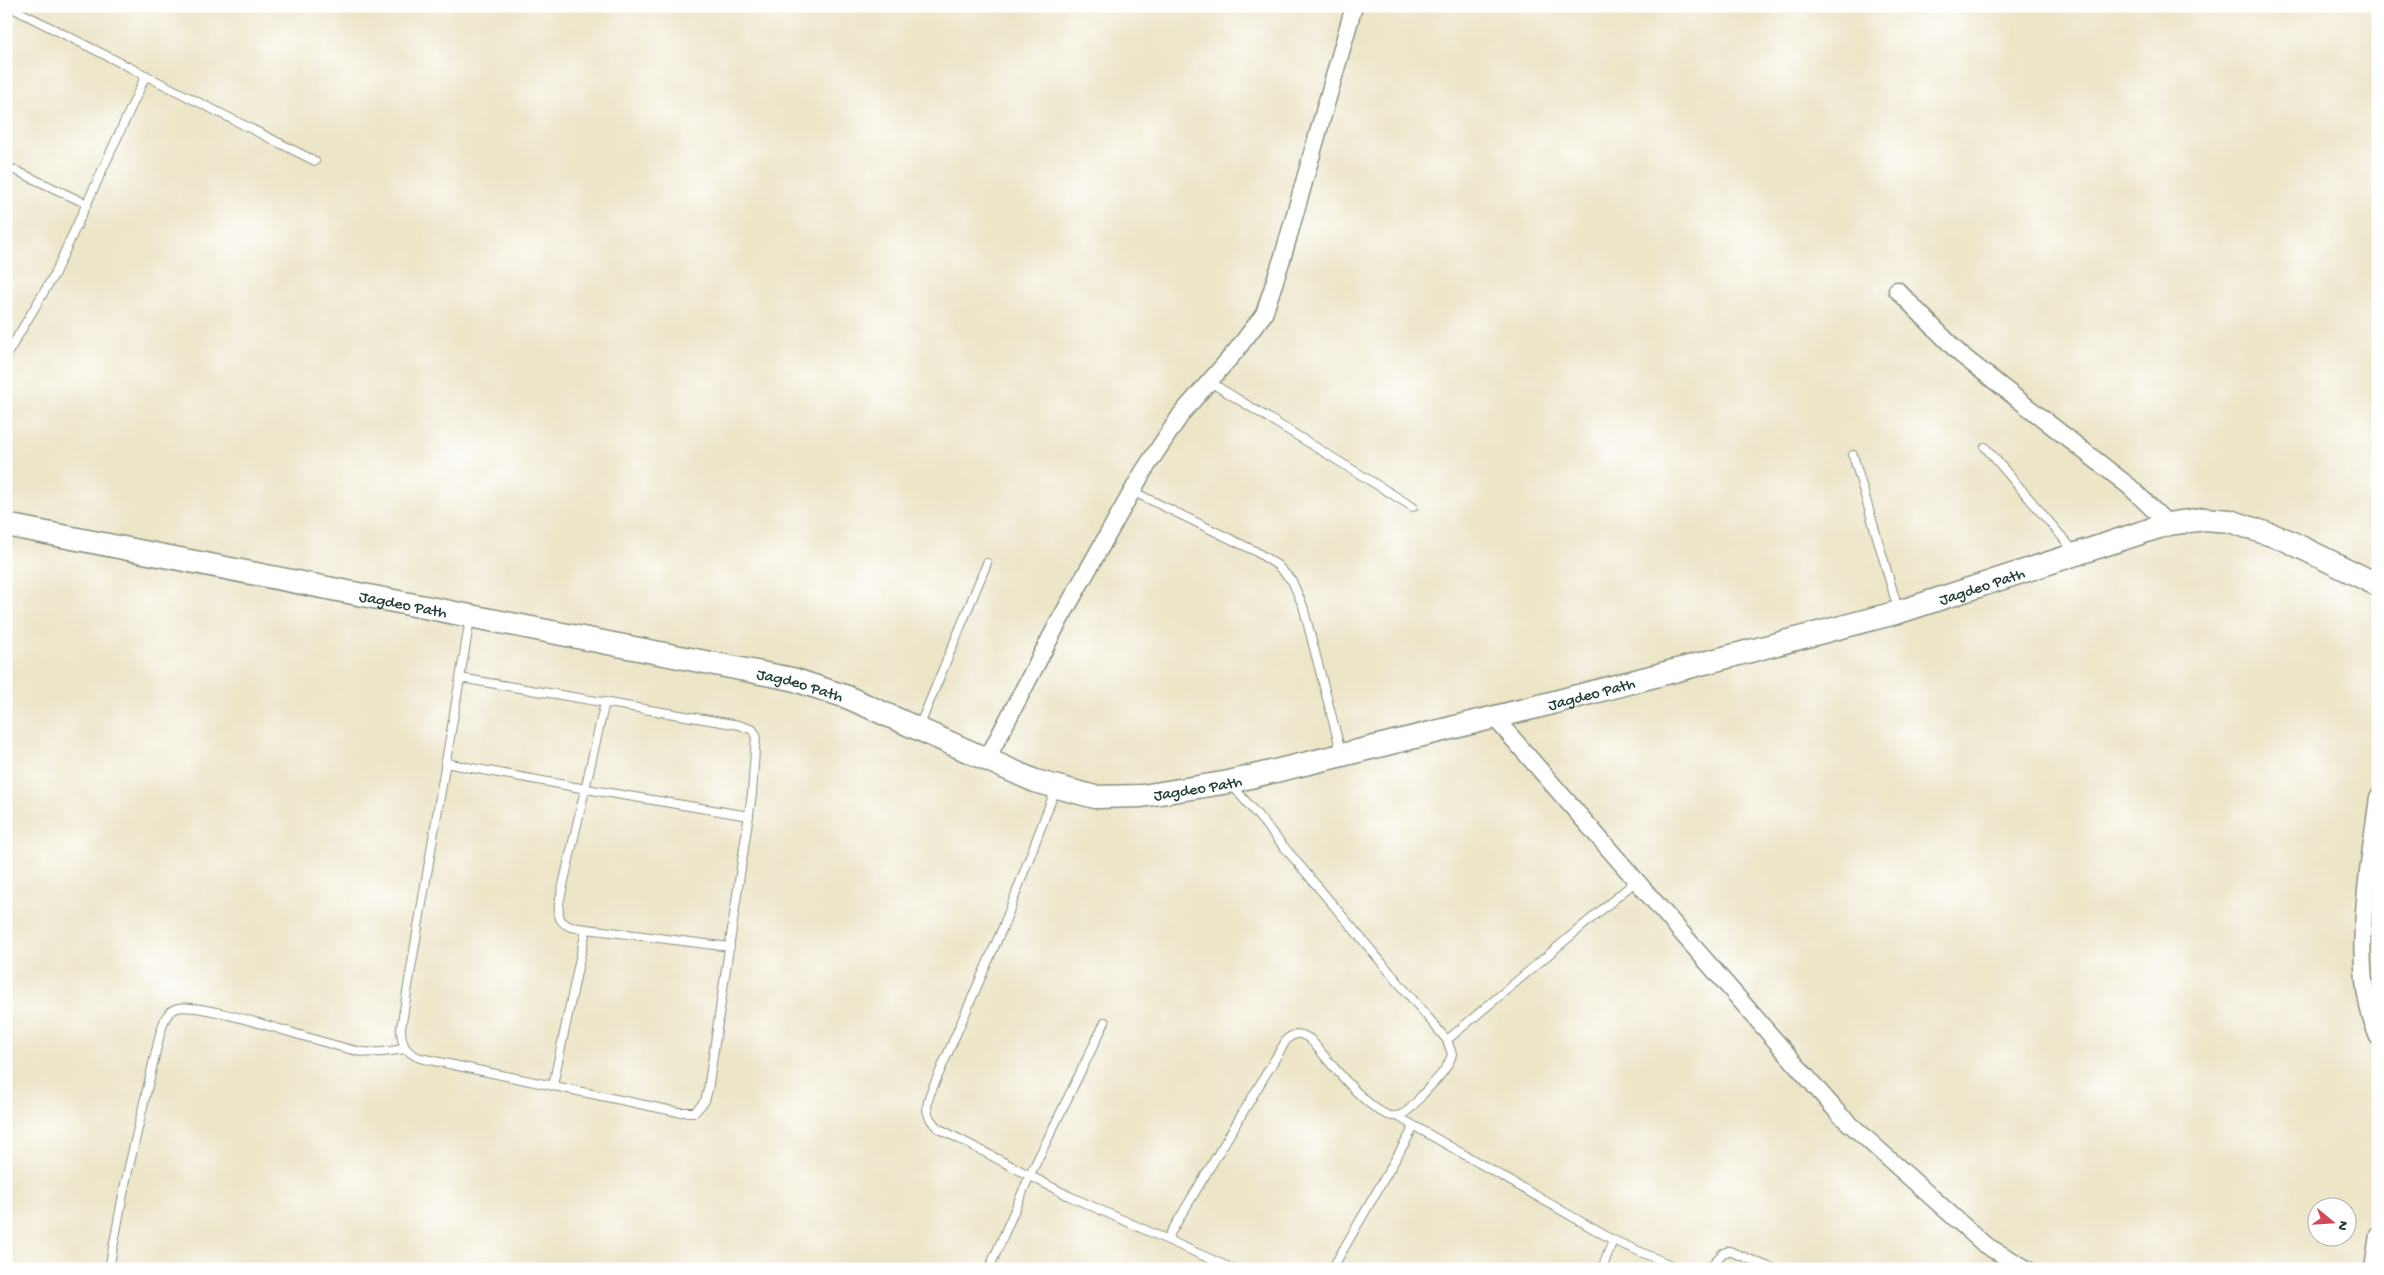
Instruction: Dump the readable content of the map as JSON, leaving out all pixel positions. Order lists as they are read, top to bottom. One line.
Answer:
{"streets":{"main road":["Jagdeo Path"]},"north":"right"}
